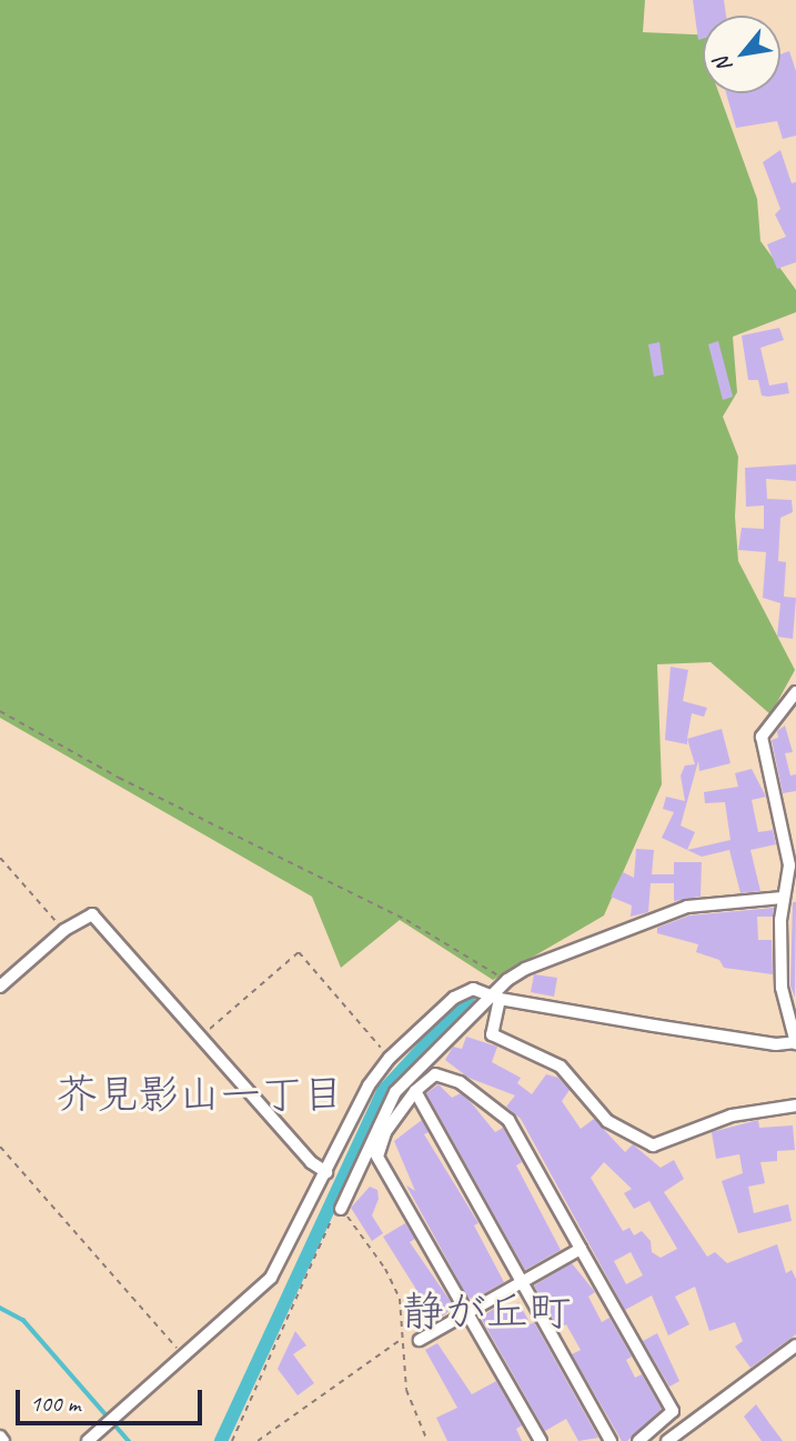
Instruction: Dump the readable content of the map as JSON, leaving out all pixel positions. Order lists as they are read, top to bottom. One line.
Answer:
{"districts":["芥見影山一丁目","静が丘町"],"scale_bar":"100 m","north":"bottom left"}
